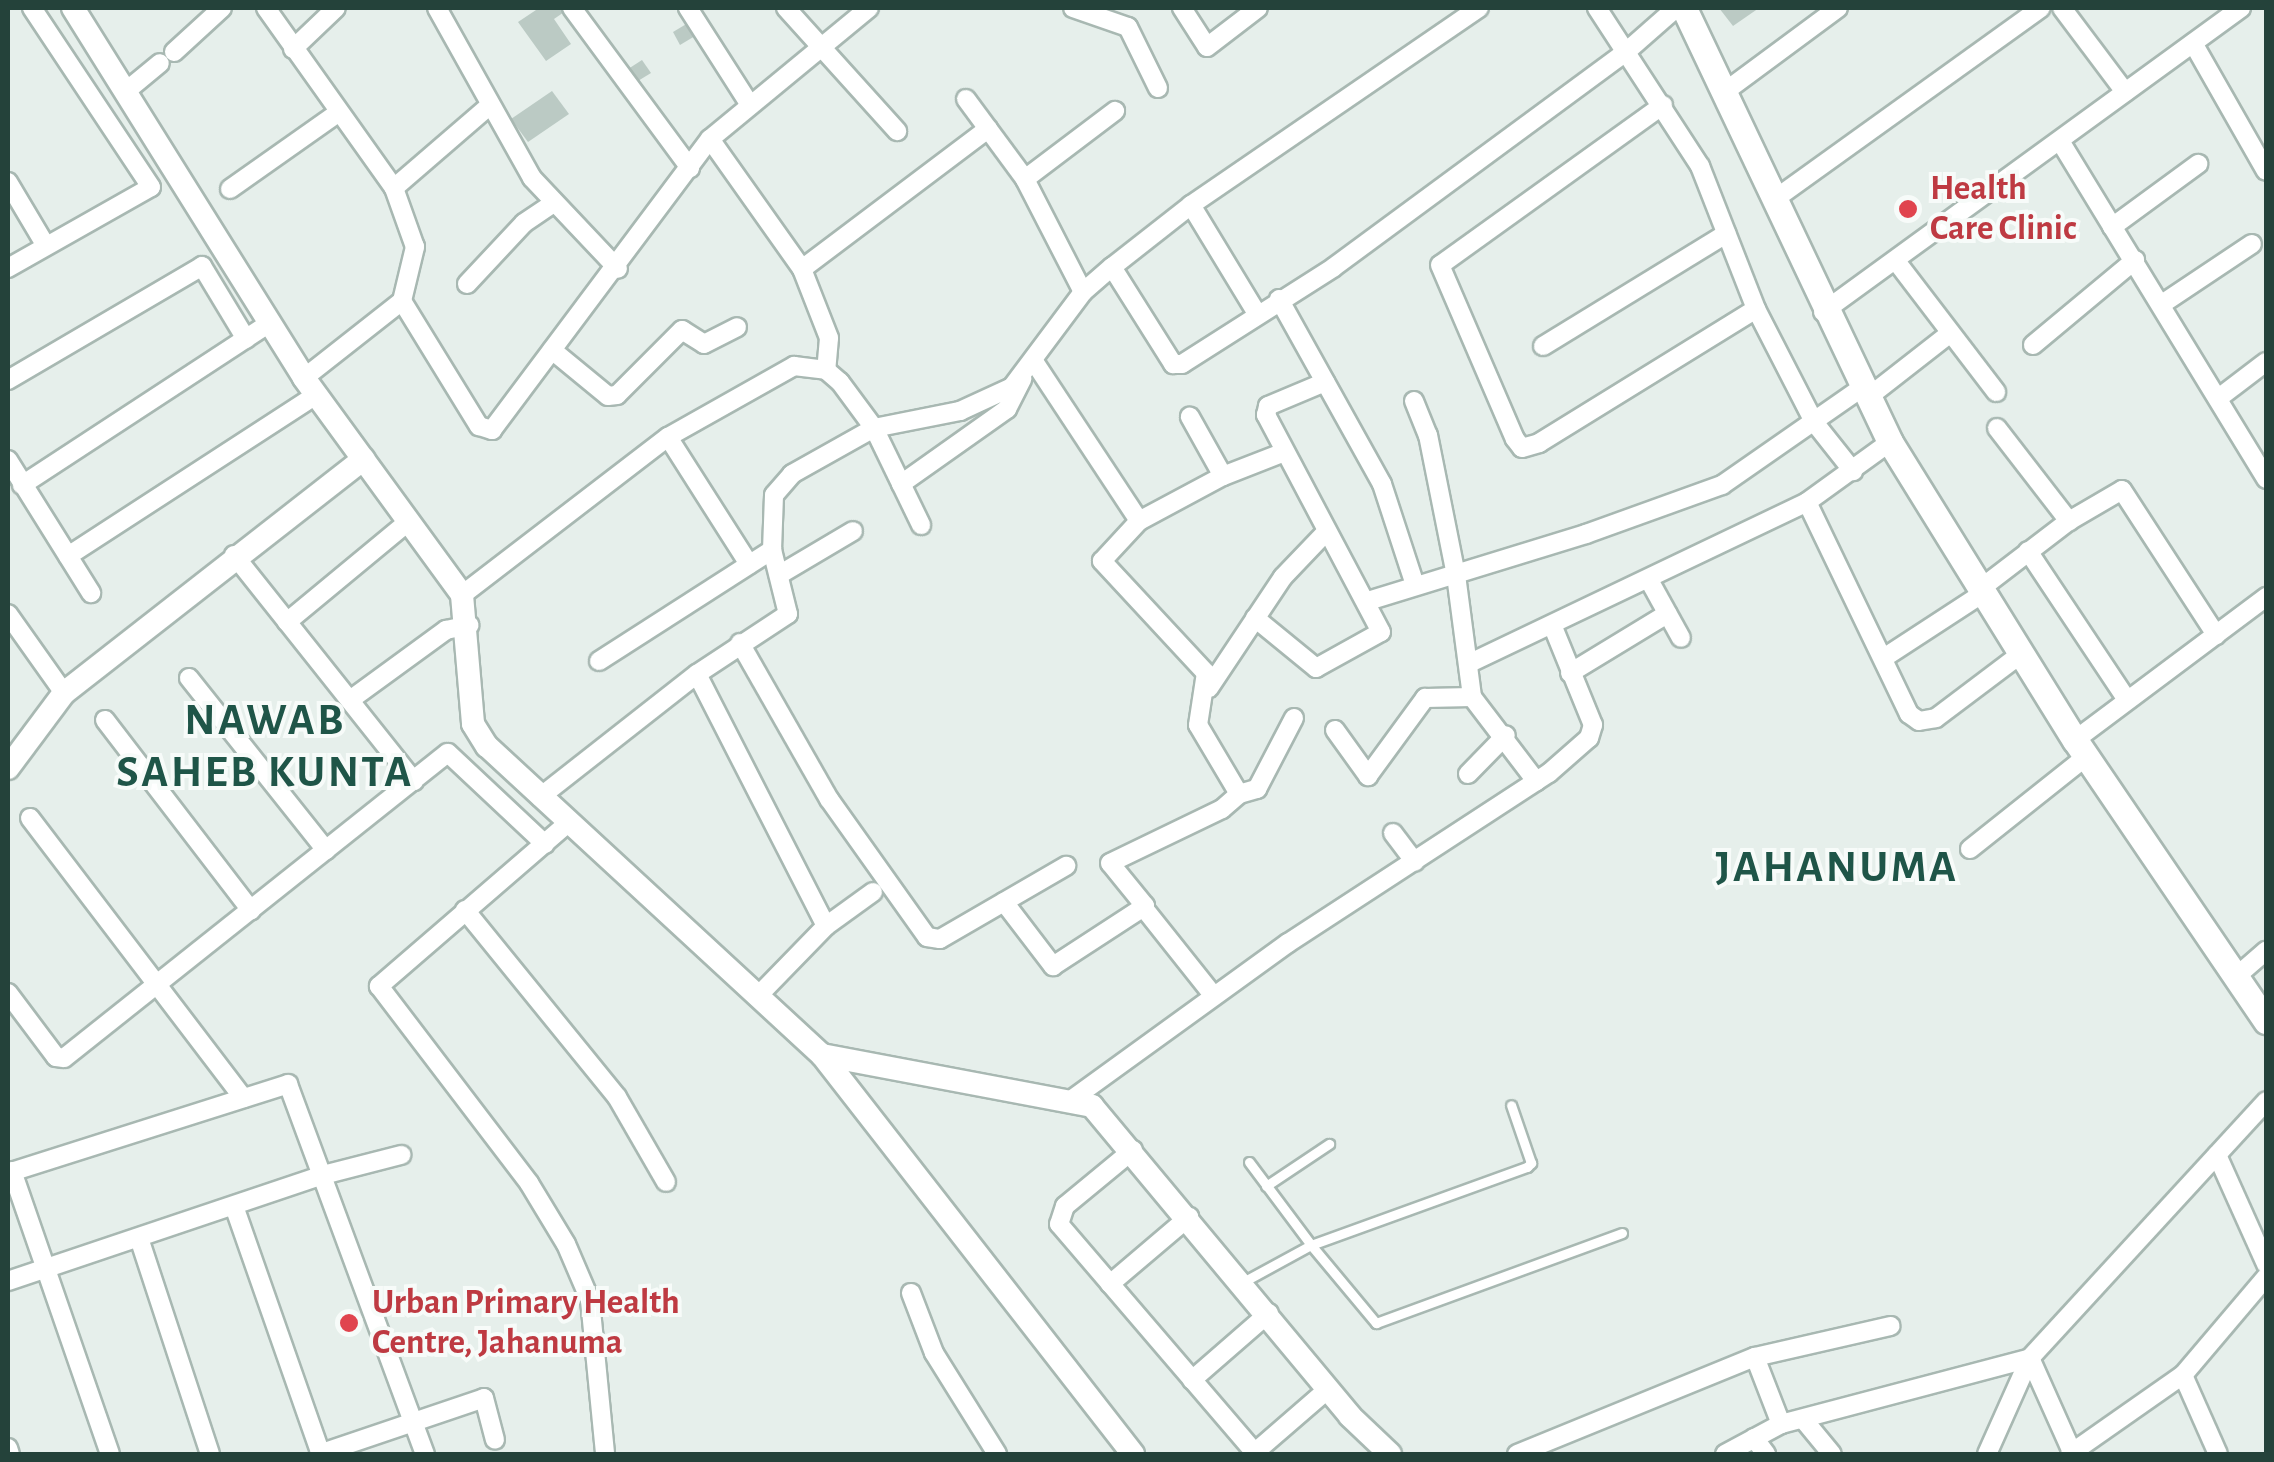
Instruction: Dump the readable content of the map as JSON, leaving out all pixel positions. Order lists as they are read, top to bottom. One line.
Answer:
{"districts":["NAWAB SAHEB KUNTA","JAHANUMA"],"places":["Health Care Clinic","Urban Primary Health Centre, Jahanuma"]}
